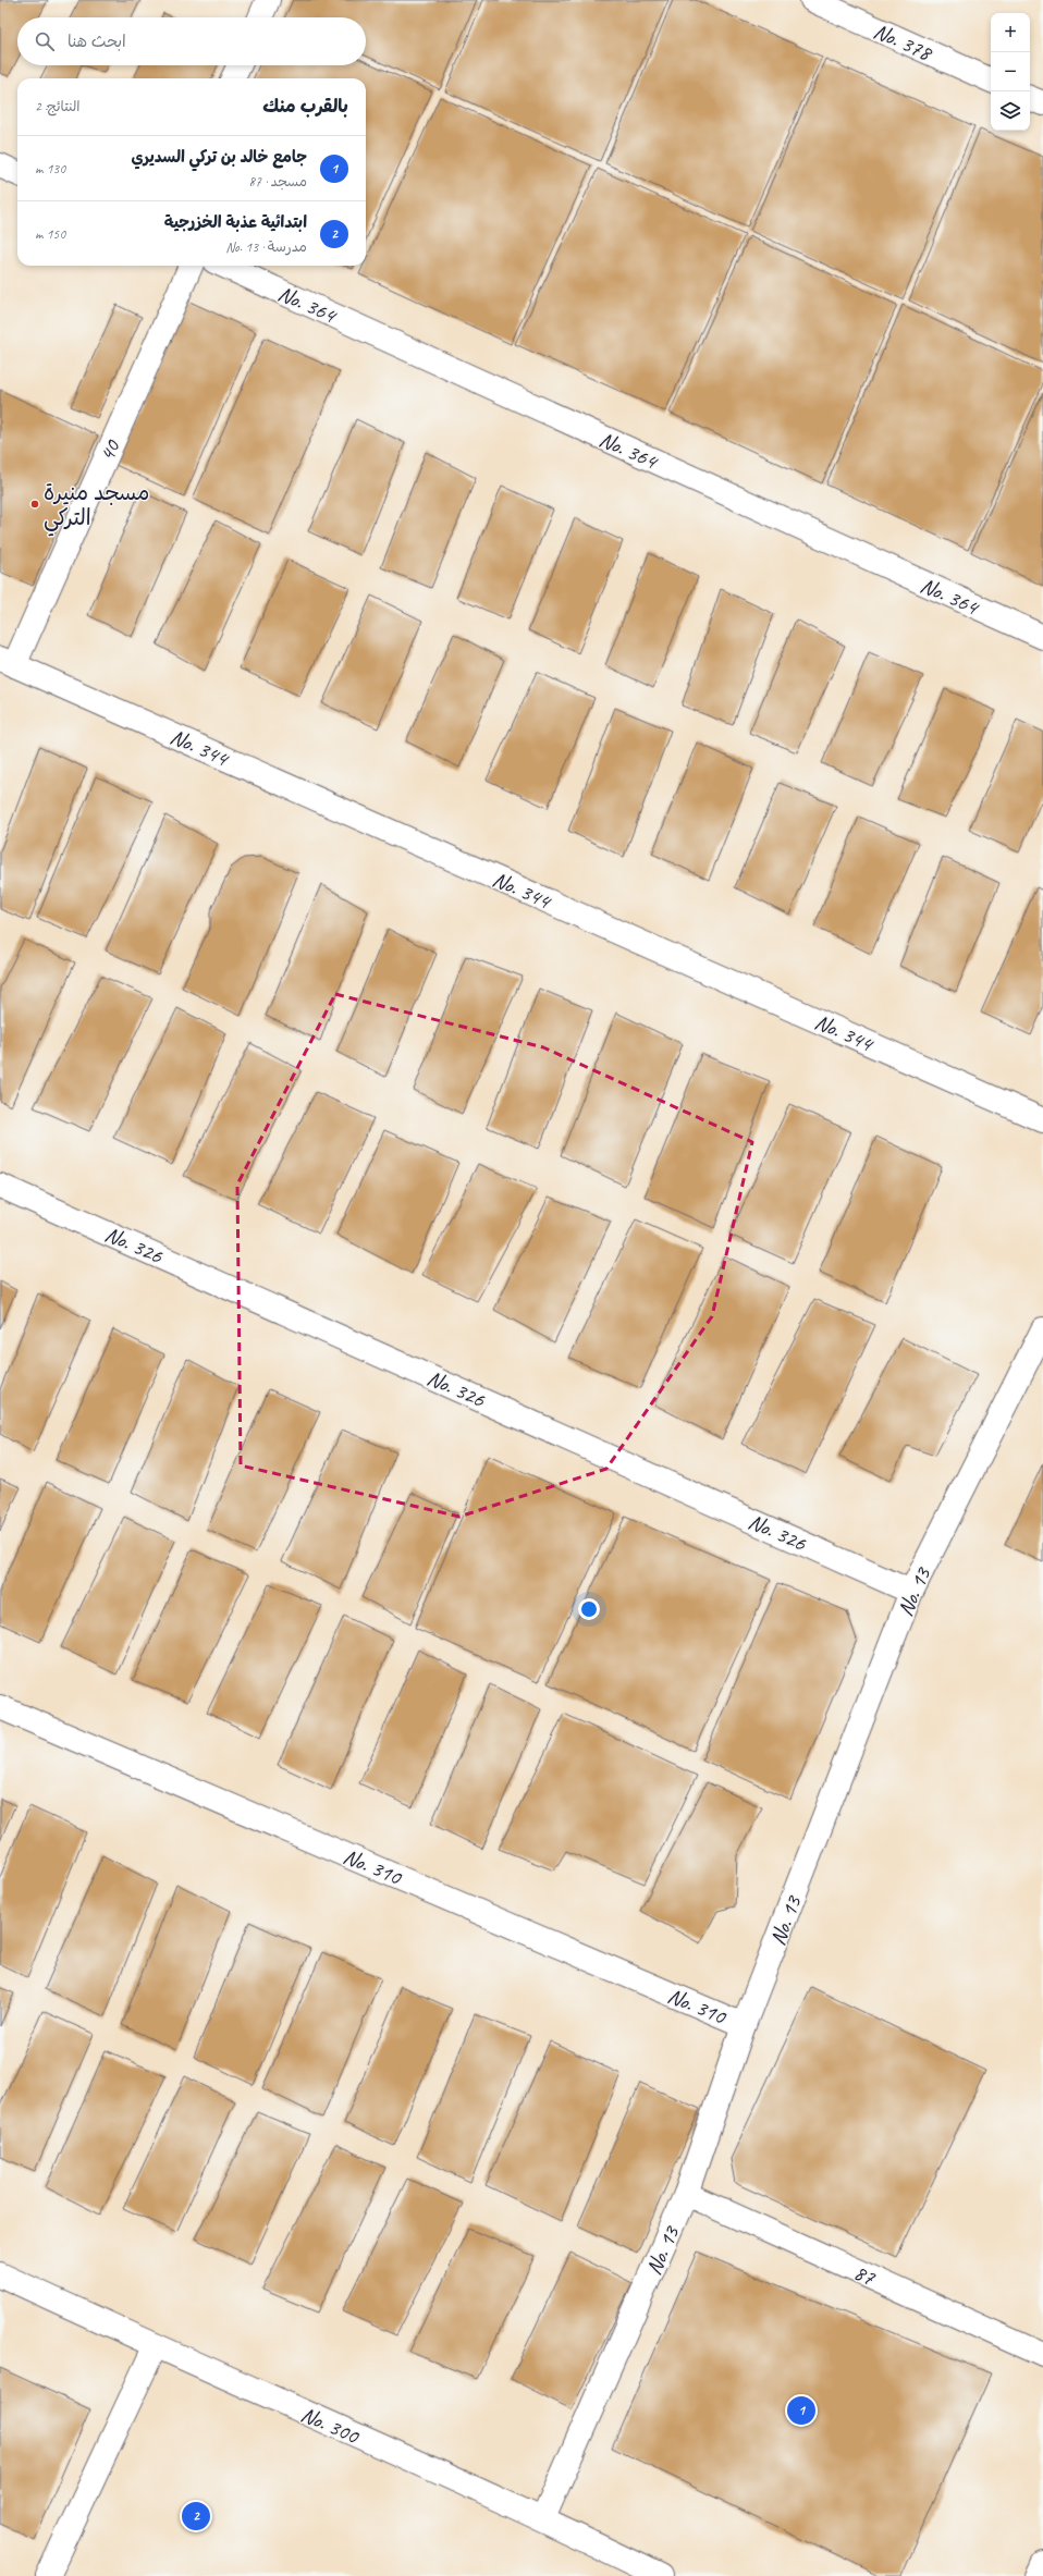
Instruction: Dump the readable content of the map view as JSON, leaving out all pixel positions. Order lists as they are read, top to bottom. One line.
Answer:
{"streets":{"street":["No. 378","No. 364","40","No. 344","No. 326","No. 13","No. 310","87","No. 300"]},"crossings":[["40","No. 344"],["No. 326","No. 13"],["No. 13","No. 310"],["No. 13","87"],["No. 13","No. 300"]],"places":["مسجد منيرة التركي"],"page":{"map_buttons":["+","−"],"search":"ابحث هنا","heading":["بالقرب منك","النتائج: 2"],"list":[{"mark":"1","name":"جامع خالد بن تركي السديري","note":"مسجد · 87","value":"130 m"},{"mark":"2","name":"ابتدائية عذبة الخزرجية","note":"مدرسة · No. 13","value":"150 m"}],"pins":["1","2"]}}
